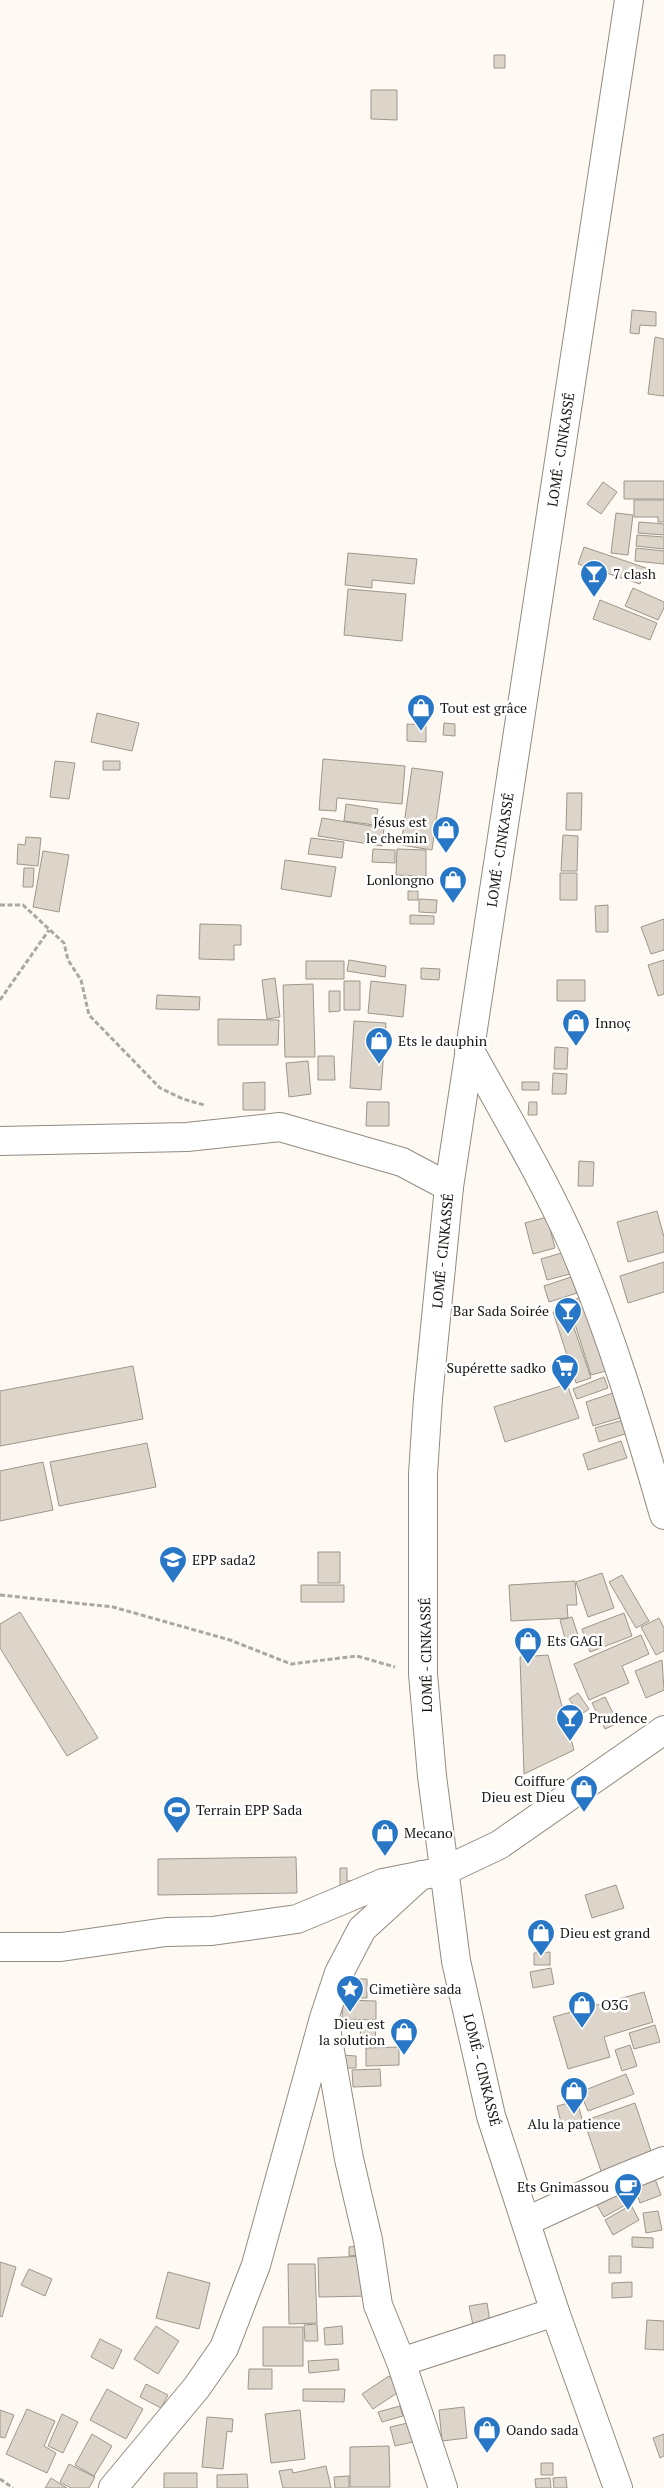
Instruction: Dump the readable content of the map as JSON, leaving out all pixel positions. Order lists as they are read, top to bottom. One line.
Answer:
{"streets":{"main road":["LOMÉ - CINKASSÉ"]},"places":{"bar":["7 clash","Bar Sada Soirée","Prudence"],"shop":["Tout est grâce","Jésus est le chemin","Lonlongno","Innoç","Ets le dauphin","Ets GAGI","Coiffure Dieu est Dieu","Mecano","Dieu est grand","O3G","Dieu est la solution","Alu la patience","Oando sada"],"supermarket":["Supérette sadko"],"school or university":["EPP sada2"],"sports":["Terrain EPP Sada"],"place":["Cimetière sada"],"cafe":["Ets Gnimassou"]}}
